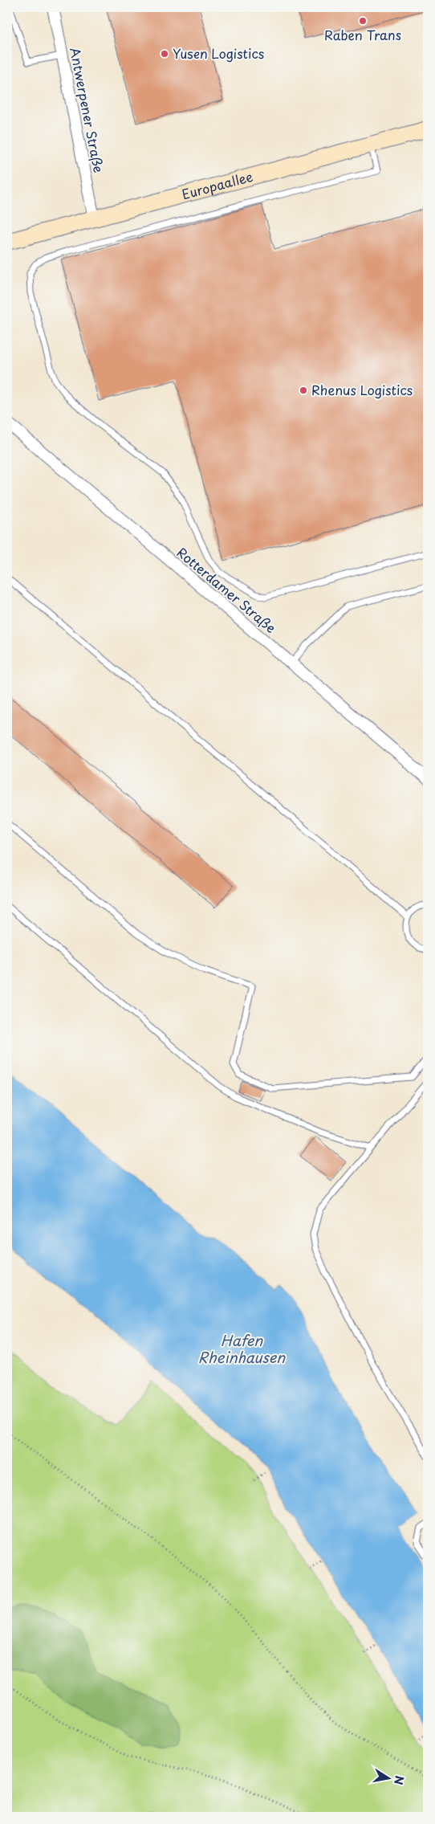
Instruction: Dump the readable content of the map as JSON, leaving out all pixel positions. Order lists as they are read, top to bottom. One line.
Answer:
{"streets":{"main road":["Europaallee"],"street":["Antwerpener Straße","Rotterdamer Straße"]},"crossings":[["Antwerpener Straße","Europaallee"]],"water":["Hafen Rheinhausen"],"places":["Raben Trans","Yusen Logistics","Rhenus Logistics"],"north":"right"}
